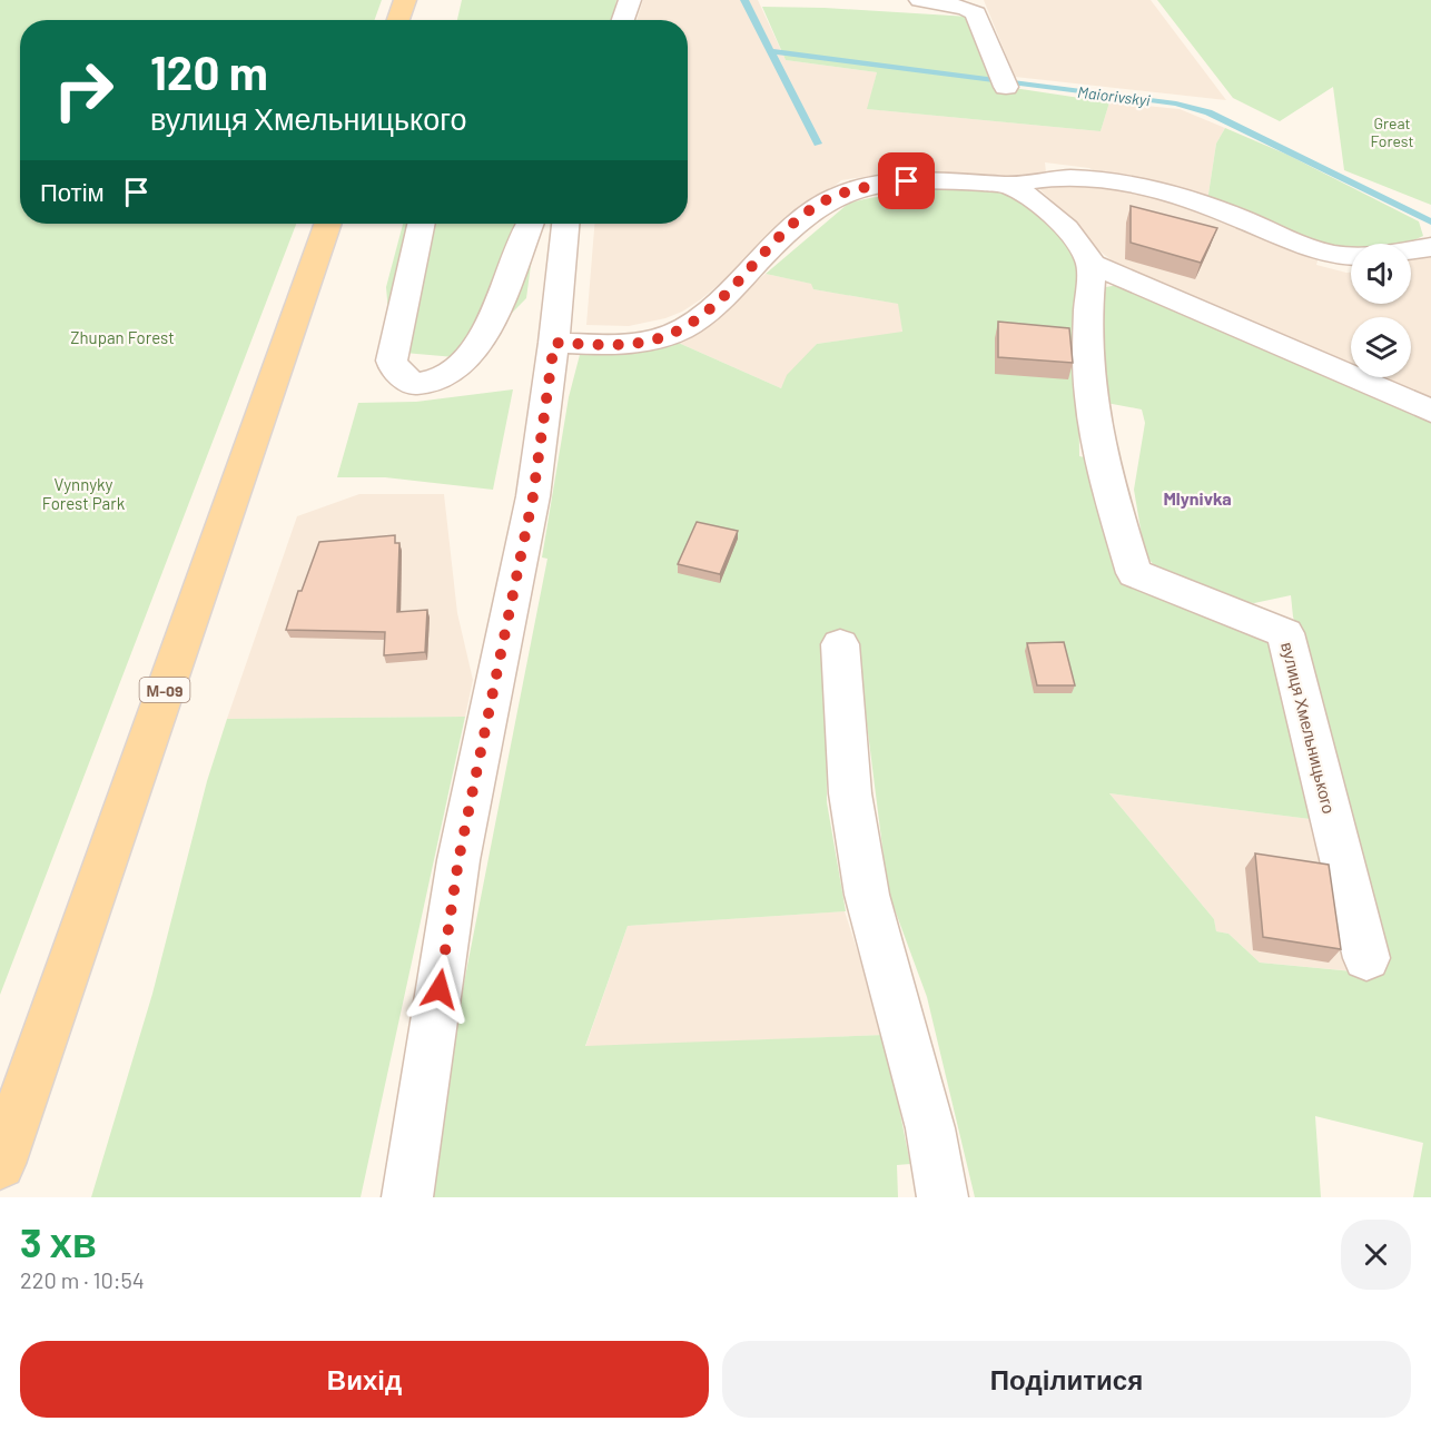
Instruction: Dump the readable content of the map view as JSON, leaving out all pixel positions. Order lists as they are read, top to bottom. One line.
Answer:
{"streets":{"main road":["М-09"],"street":["вулиця Хмельницького"]},"districts":["Mlynivka"],"water":["Maiorivskyi"],"parks":["Great Forest","Zhupan Forest","Vynnyky Forest Park"],"page":{"turn":["120 m","вулиця Хмельницького"],"then":"Потім","heading":["3 хв","220 m · 10:54"],"buttons":["Вихід","Поділитися"]}}
